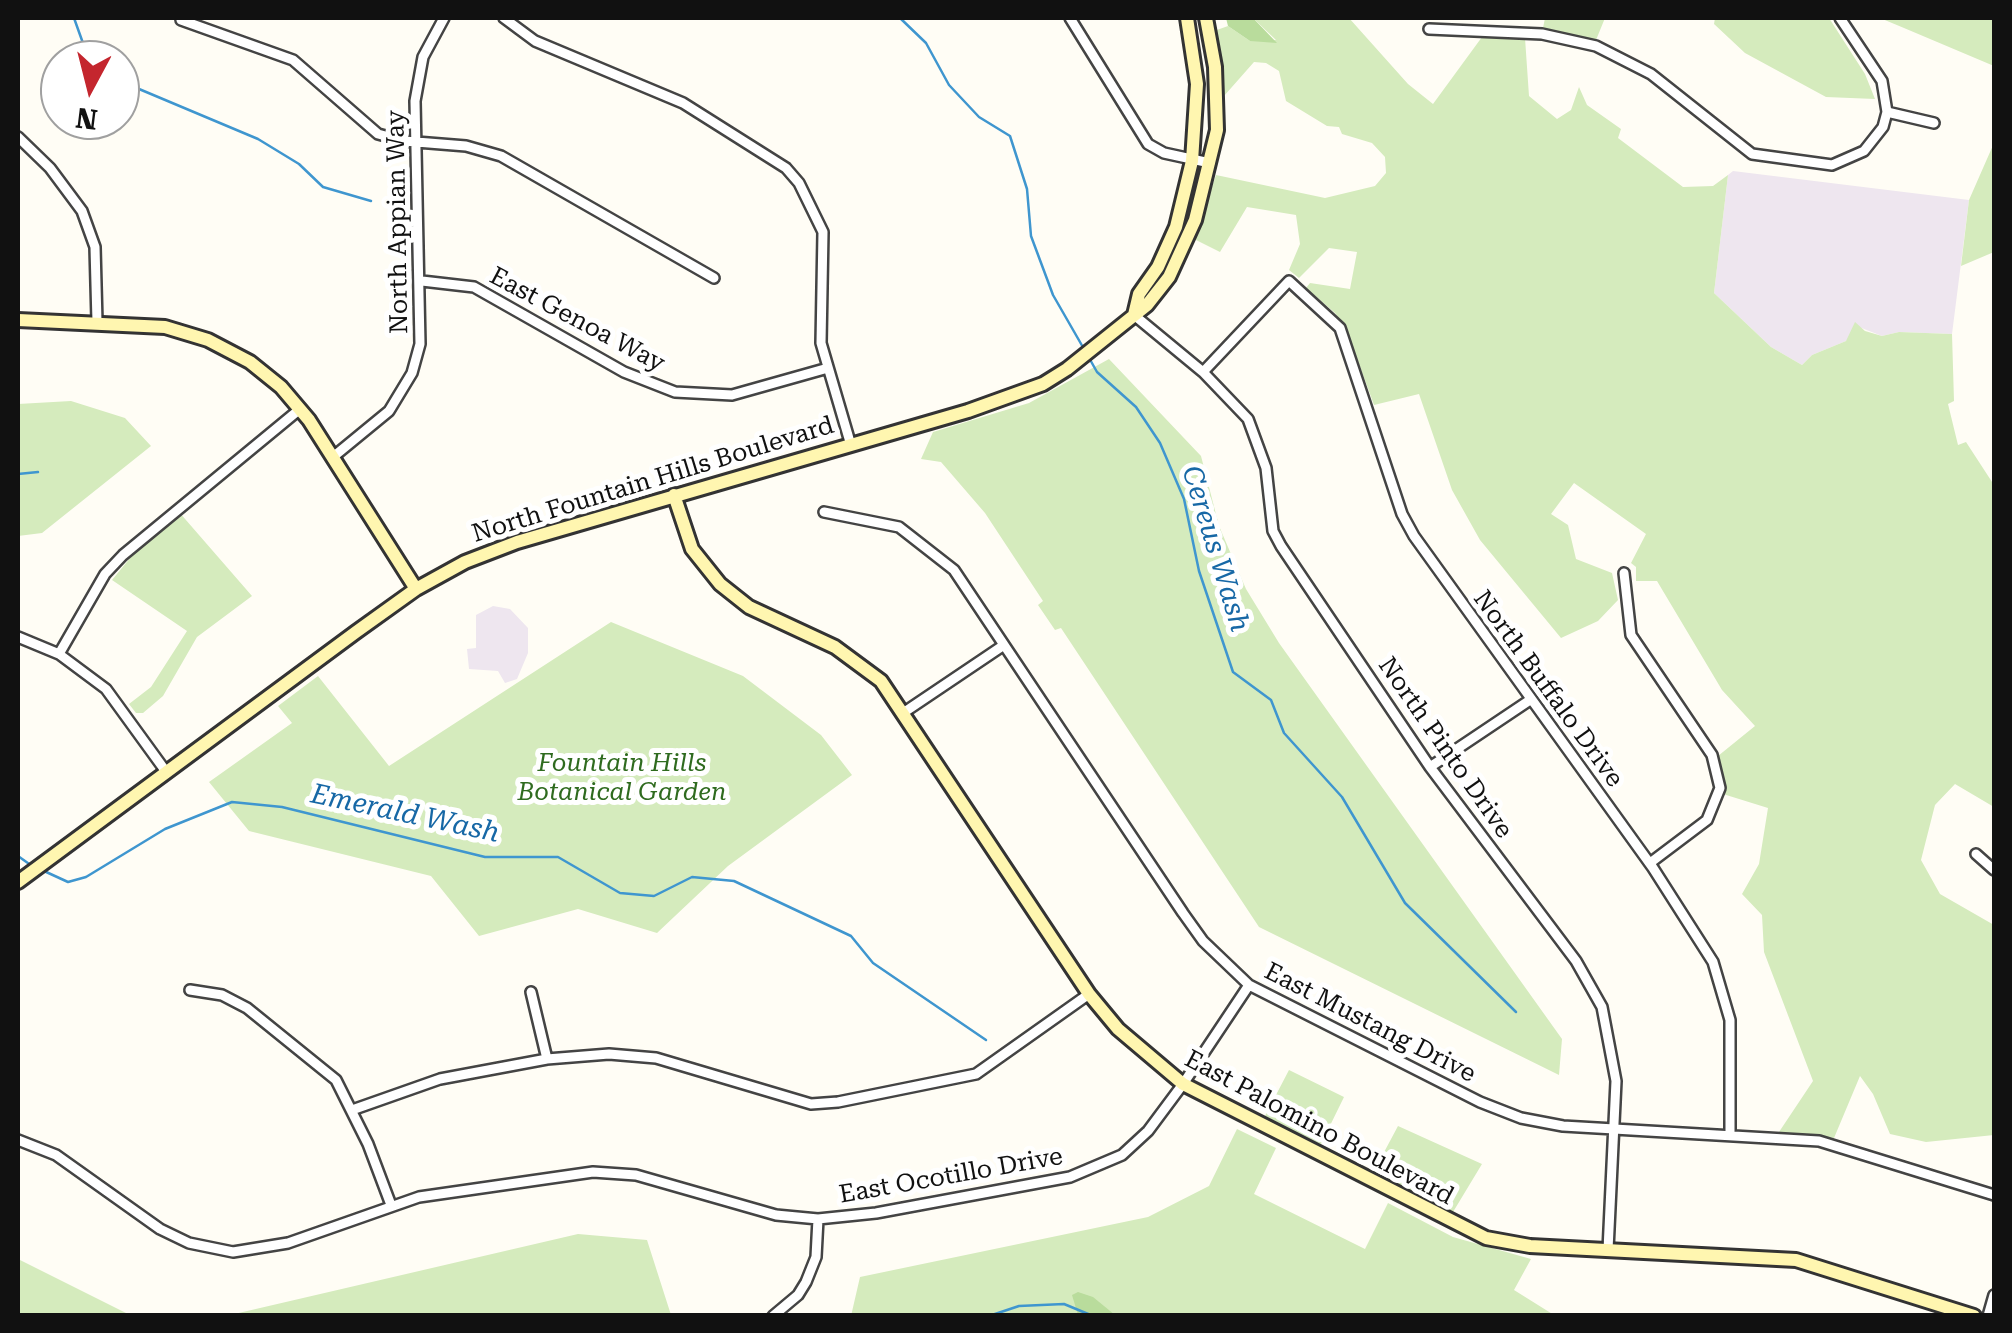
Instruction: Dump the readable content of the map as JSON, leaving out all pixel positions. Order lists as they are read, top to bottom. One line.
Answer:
{"streets":{"street":["North Appian Way","East Genoa Way","North Fountain Hills Boulevard","North Buffalo Drive","North Pinto Drive","East Mustang Drive","East Palomino Boulevard","East Ocotillo Drive"]},"crossings":[["North Appian Way","East Genoa Way"],["North Fountain Hills Boulevard","North Pinto Drive"],["North Fountain Hills Boulevard","East Palomino Boulevard"],["North Buffalo Drive","North Pinto Drive"],["North Buffalo Drive","East Mustang Drive"],["North Pinto Drive","East Mustang Drive"],["North Pinto Drive","East Palomino Boulevard"],["East Mustang Drive","East Ocotillo Drive"],["East Palomino Boulevard","East Ocotillo Drive"]],"water":["Cereus Wash","Emerald Wash"],"parks":["Fountain Hills Botanical Garden"],"north":"bottom"}
